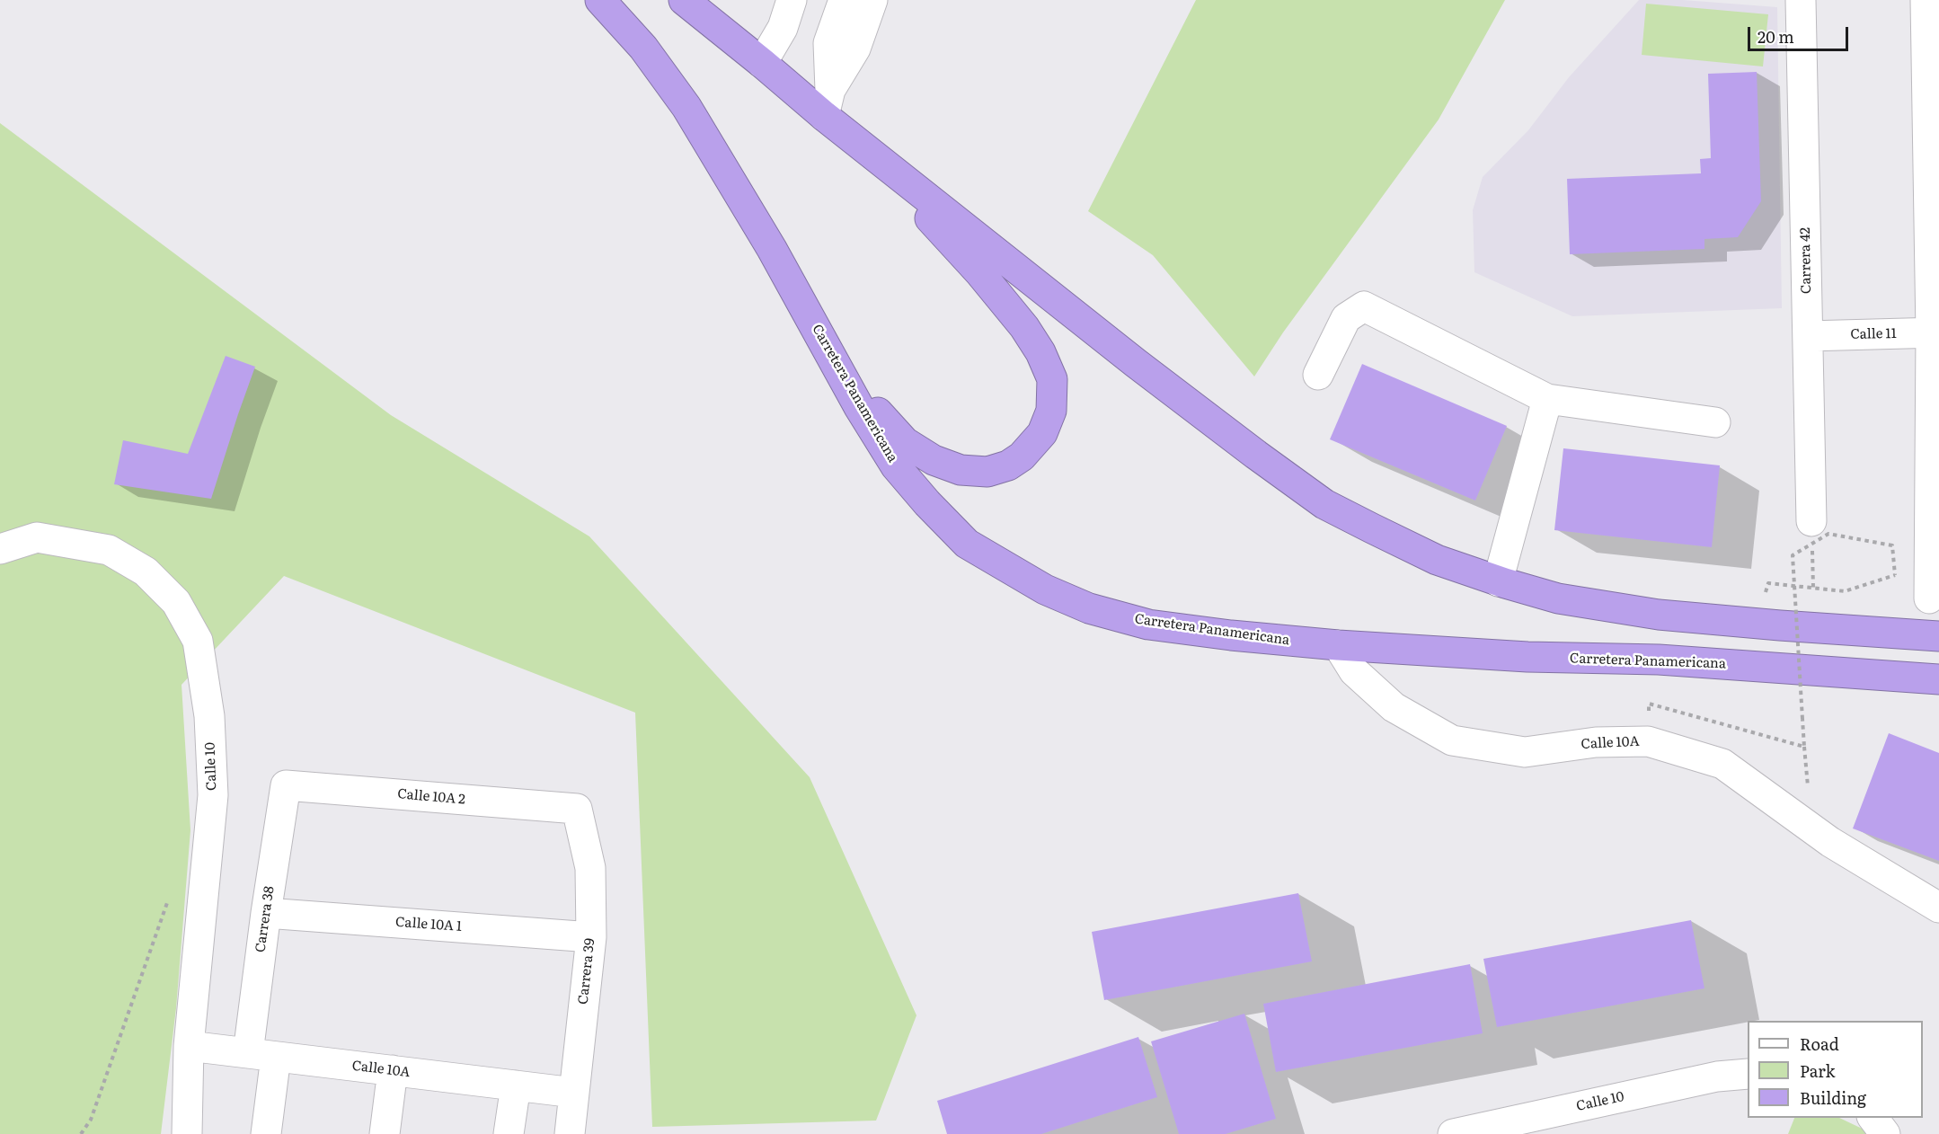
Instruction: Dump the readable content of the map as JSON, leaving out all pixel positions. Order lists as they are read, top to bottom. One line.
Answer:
{"streets":{"highway":["Carretera Panamericana"],"street":["Carrera 42","Calle 11","Calle 10A","Calle 10","Calle 10A 2","Carrera 38","Calle 10A 1","Carrera 39"]},"crossings":[["Carrera 42","Calle 11"],["Carretera Panamericana","Calle 10A"],["Calle 10A","Calle 10"],["Calle 10A","Carrera 38"],["Calle 10A","Carrera 39"],["Calle 10A 2","Carrera 38"],["Calle 10A 2","Carrera 39"],["Carrera 38","Calle 10A 1"],["Calle 10A 1","Carrera 39"]],"legend":["Road","Park","Building"],"scale_bar":"20 m"}
